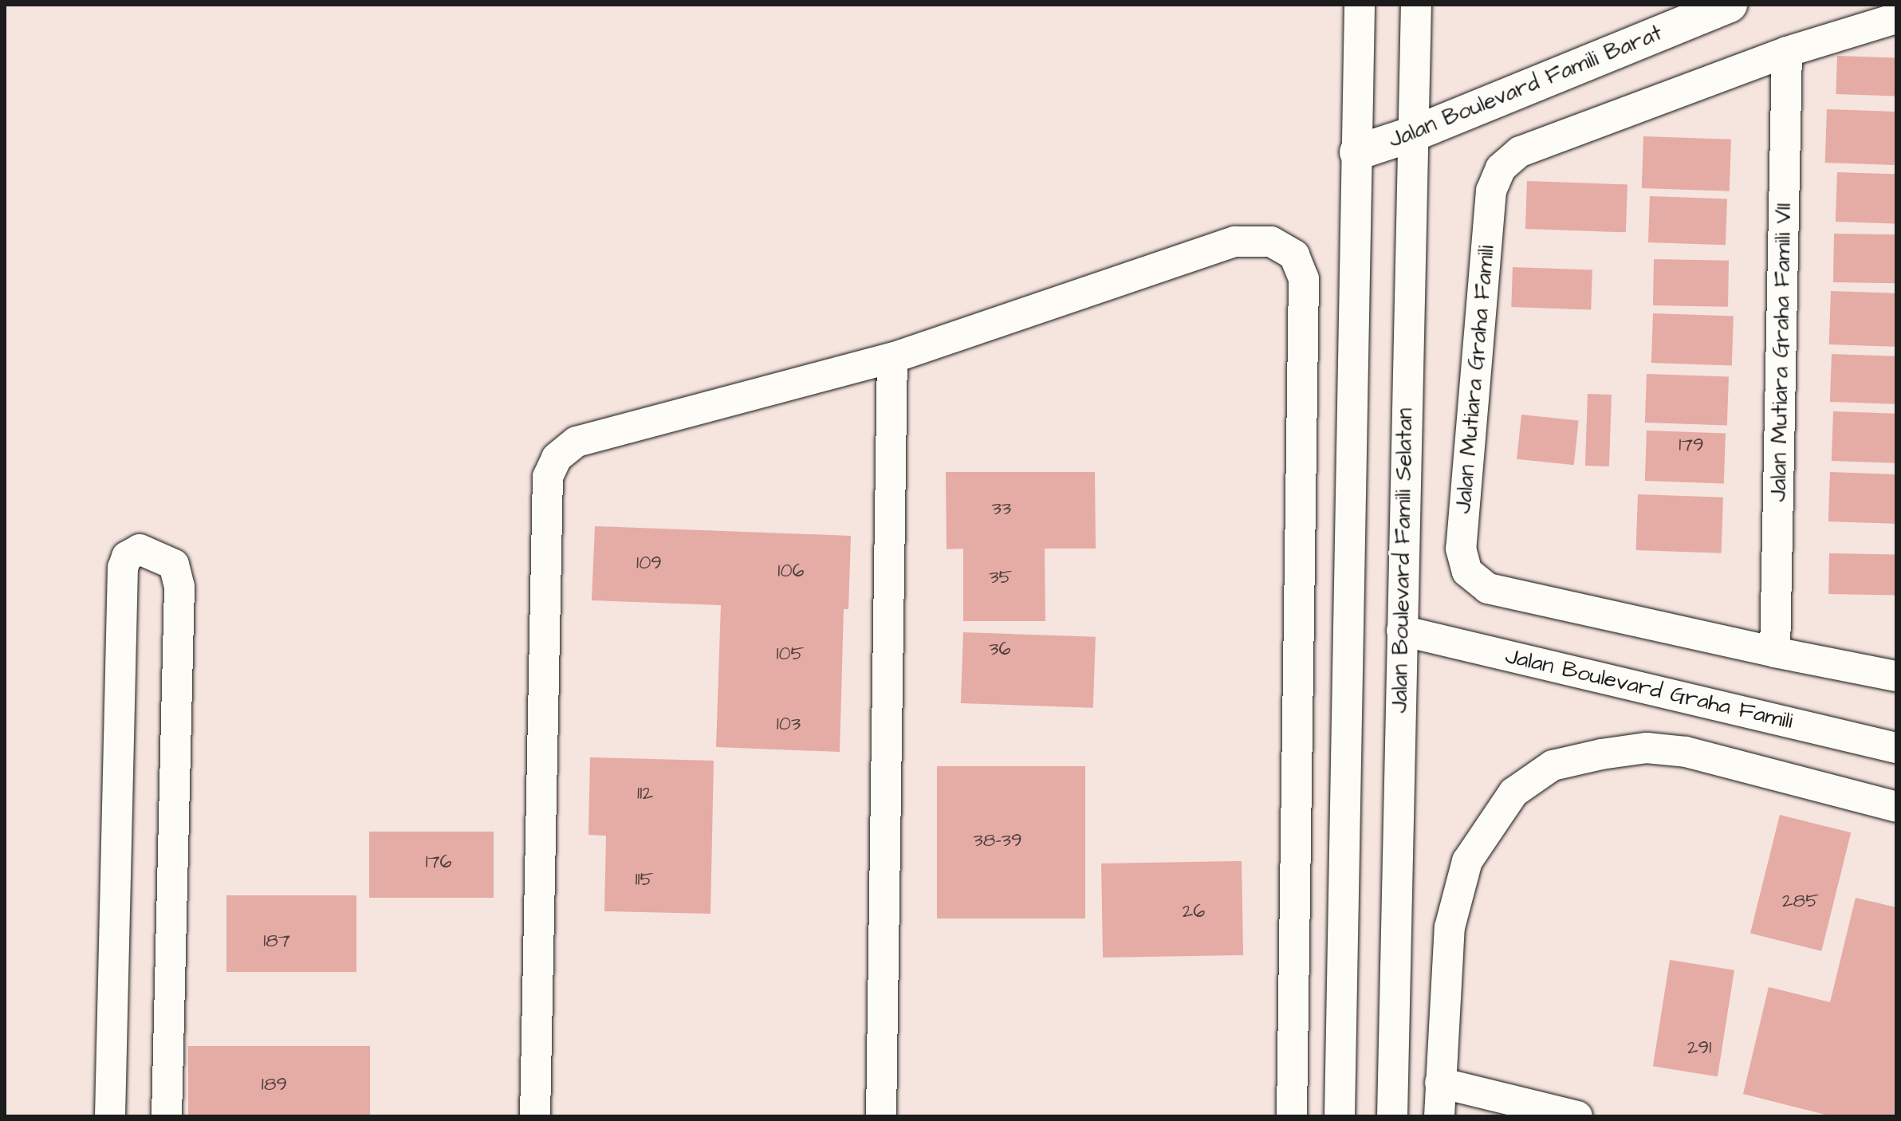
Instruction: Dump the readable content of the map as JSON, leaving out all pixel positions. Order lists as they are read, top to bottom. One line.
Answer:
{"streets":{"street":["Jalan Boulevard Famili Barat","Jalan Mutiara Graha Famili VII","Jalan Mutiara Graha Famili","Jalan Boulevard Famili Selatan","Jalan Boulevard Graha Famili"]},"crossings":[["Jalan Boulevard Famili Barat","Jalan Boulevard Famili Selatan"],["Jalan Mutiara Graha Famili VII","Jalan Mutiara Graha Famili"],["Jalan Boulevard Famili Selatan","Jalan Boulevard Graha Famili"]],"house_numbers":["179","33","109","106","35","36","105","103","112","38-39","176","115","285","26","187","291","189"]}
